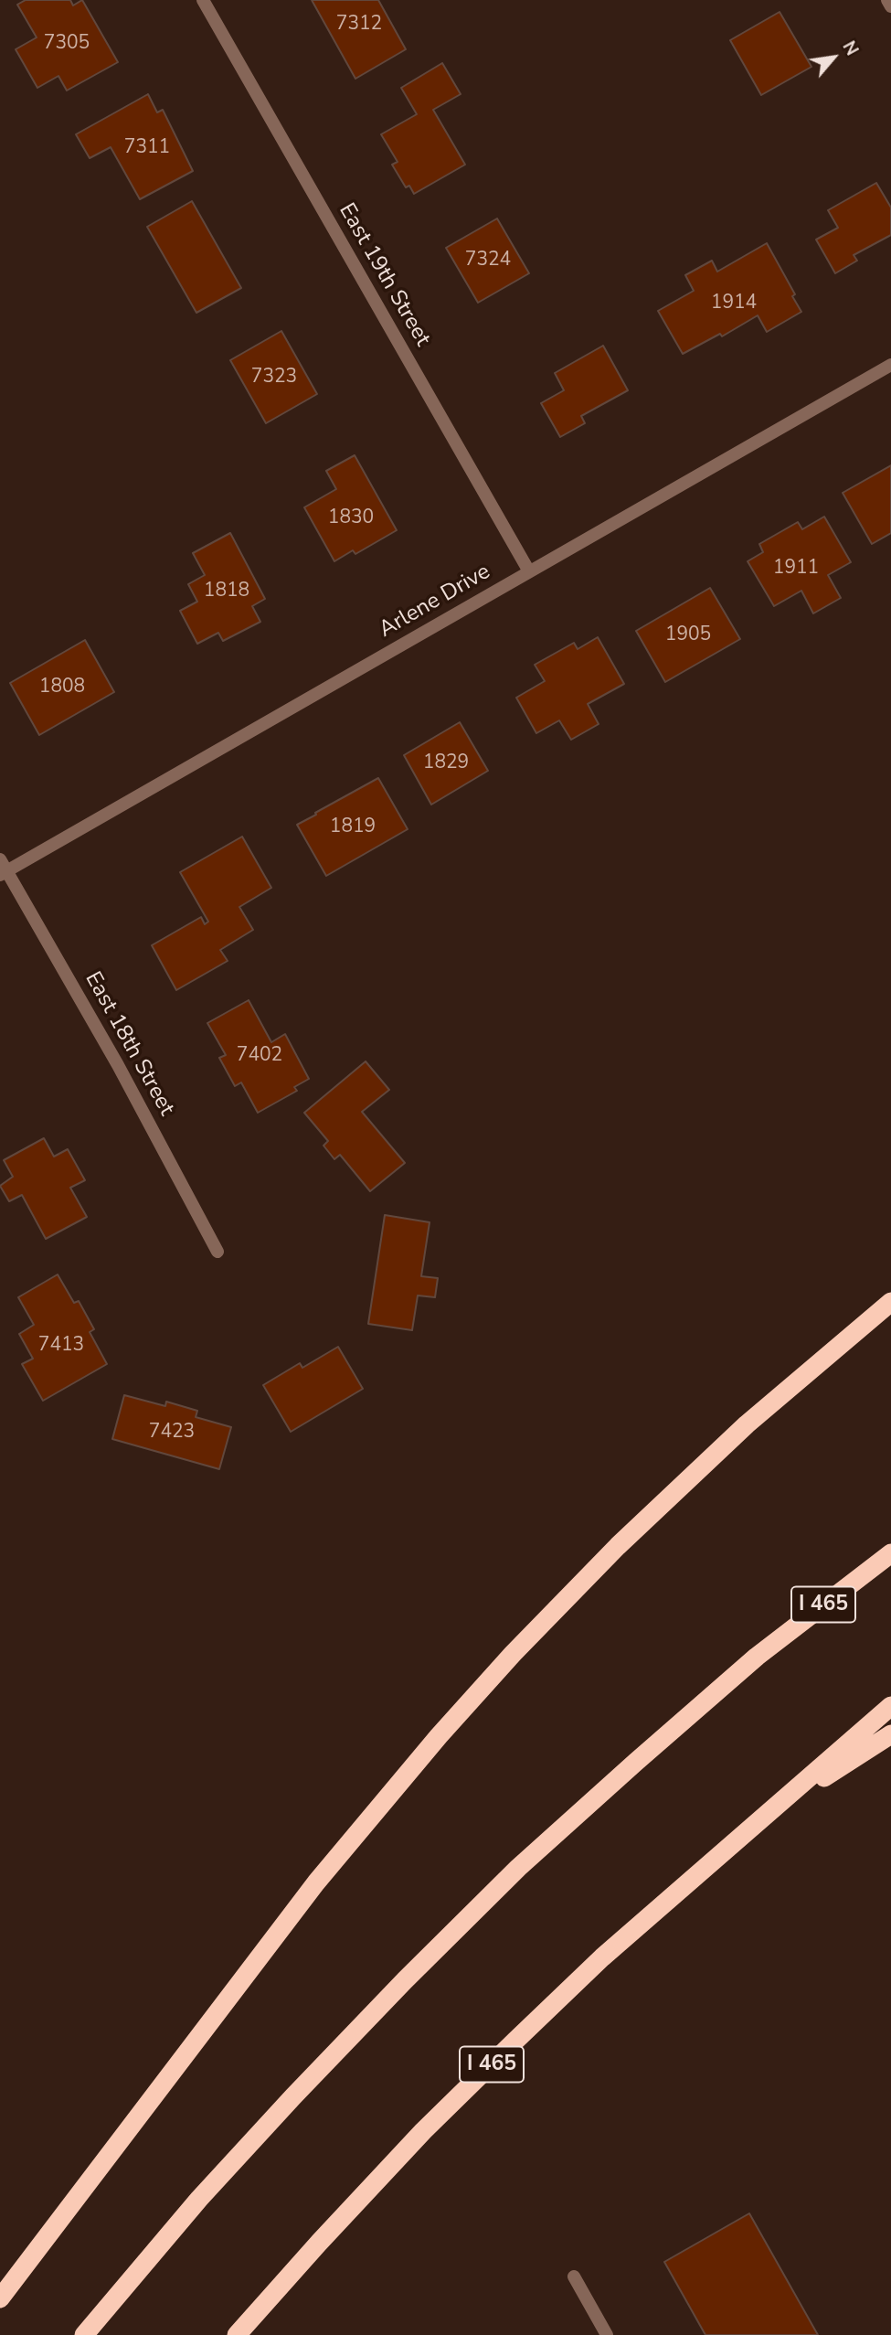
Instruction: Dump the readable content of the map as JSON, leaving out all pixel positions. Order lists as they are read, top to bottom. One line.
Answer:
{"streets":{"highway":["I 465"],"street":["East 19th Street","Arlene Drive","East 18th Street"]},"crossings":[["East 19th Street","Arlene Drive"],["Arlene Drive","East 18th Street"]],"house_numbers":["7312","7305","7311","7324","1914","7323","1830","1911","1818","1905","1808","1829","1819","7402","7413","7423"],"north":"top right"}
